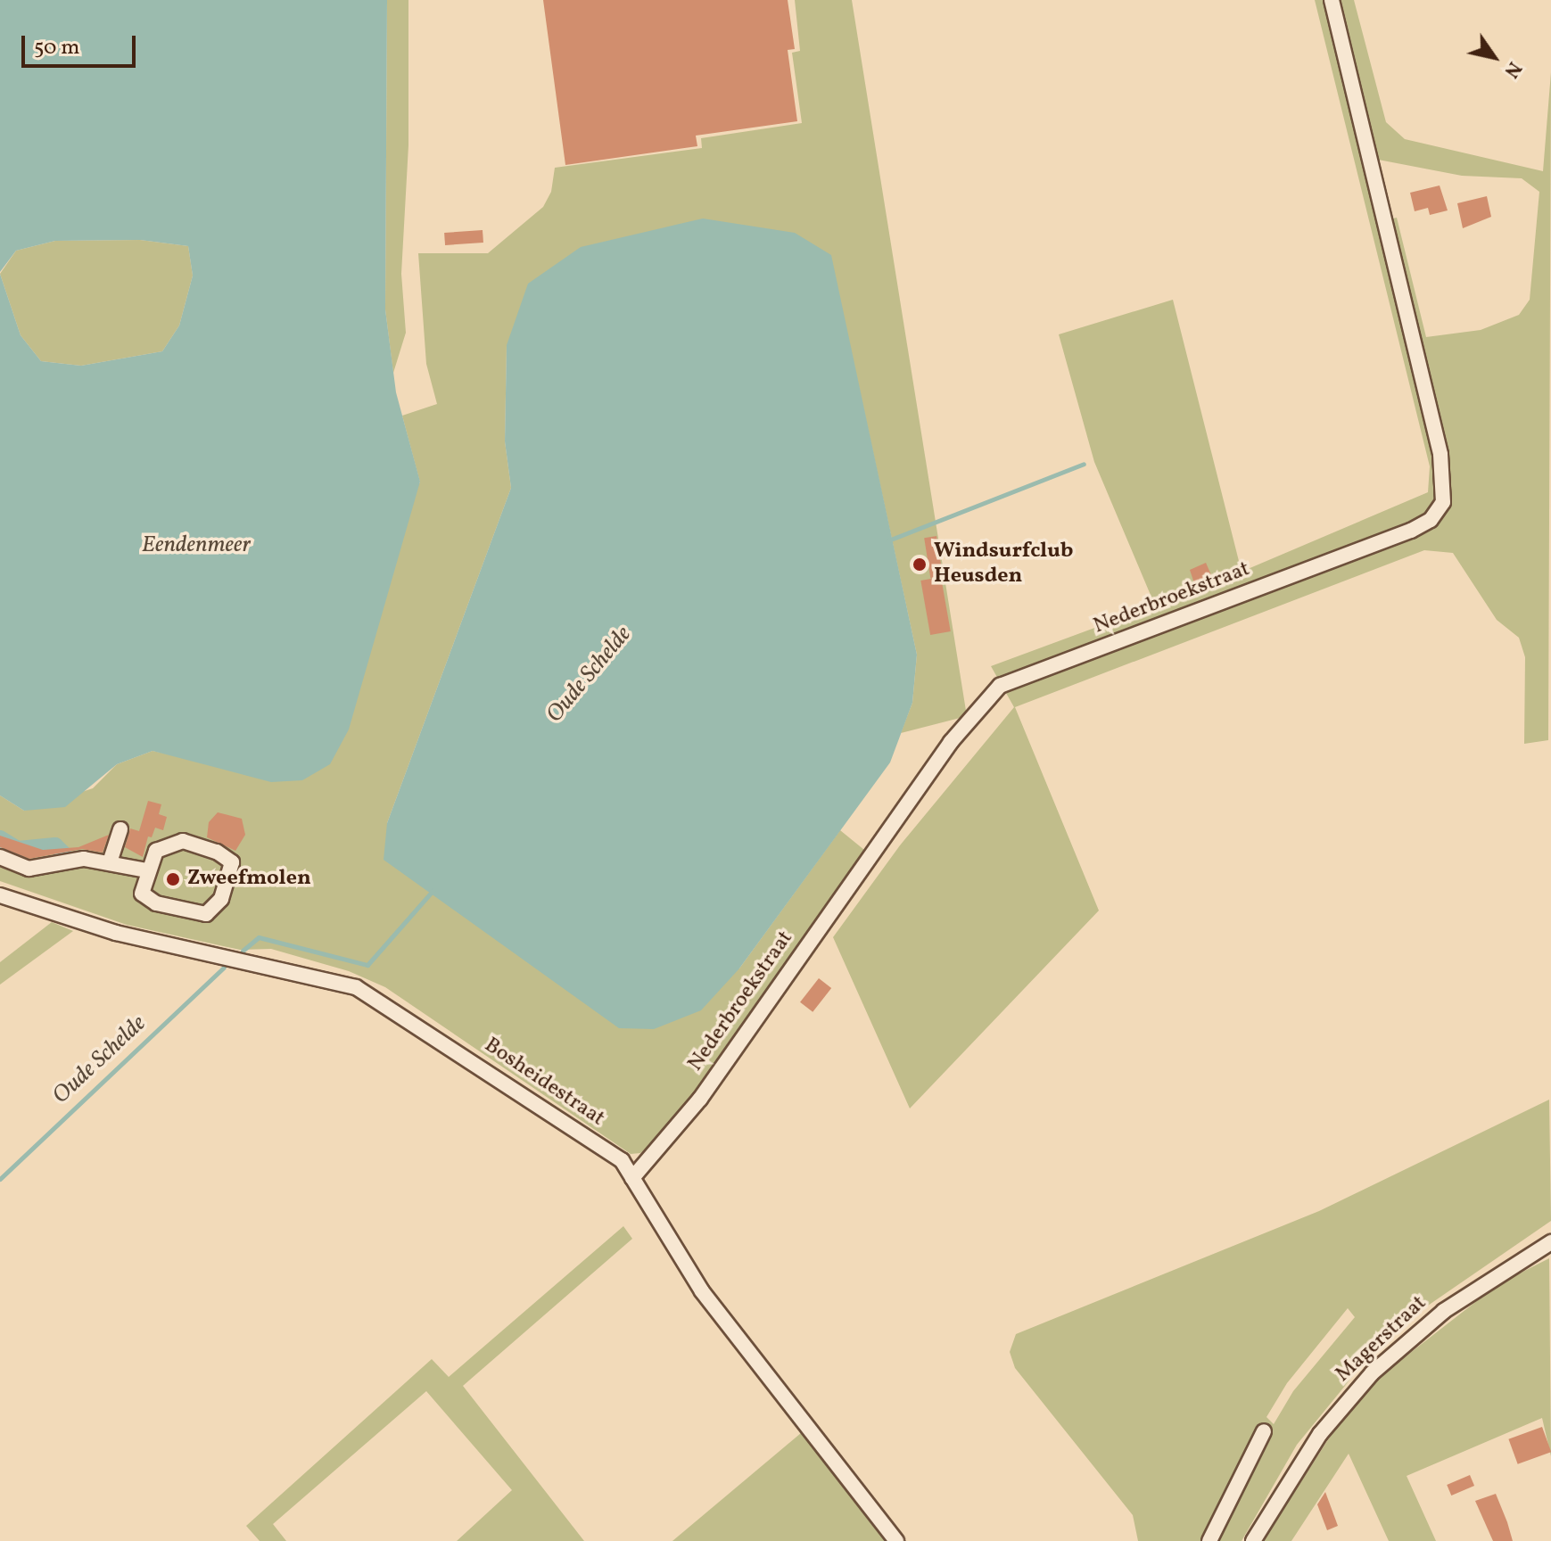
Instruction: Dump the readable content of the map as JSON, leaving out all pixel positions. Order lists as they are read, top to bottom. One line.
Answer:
{"streets":{"street":["Nederbroekstraat","Bosheidestraat","Magerstraat"]},"crossings":[["Nederbroekstraat","Bosheidestraat"]],"water":["Eendenmeer","Oude Schelde"],"places":["Windsurfclub Heusden","Zweefmolen"],"scale_bar":"50 m","north":"bottom right"}
